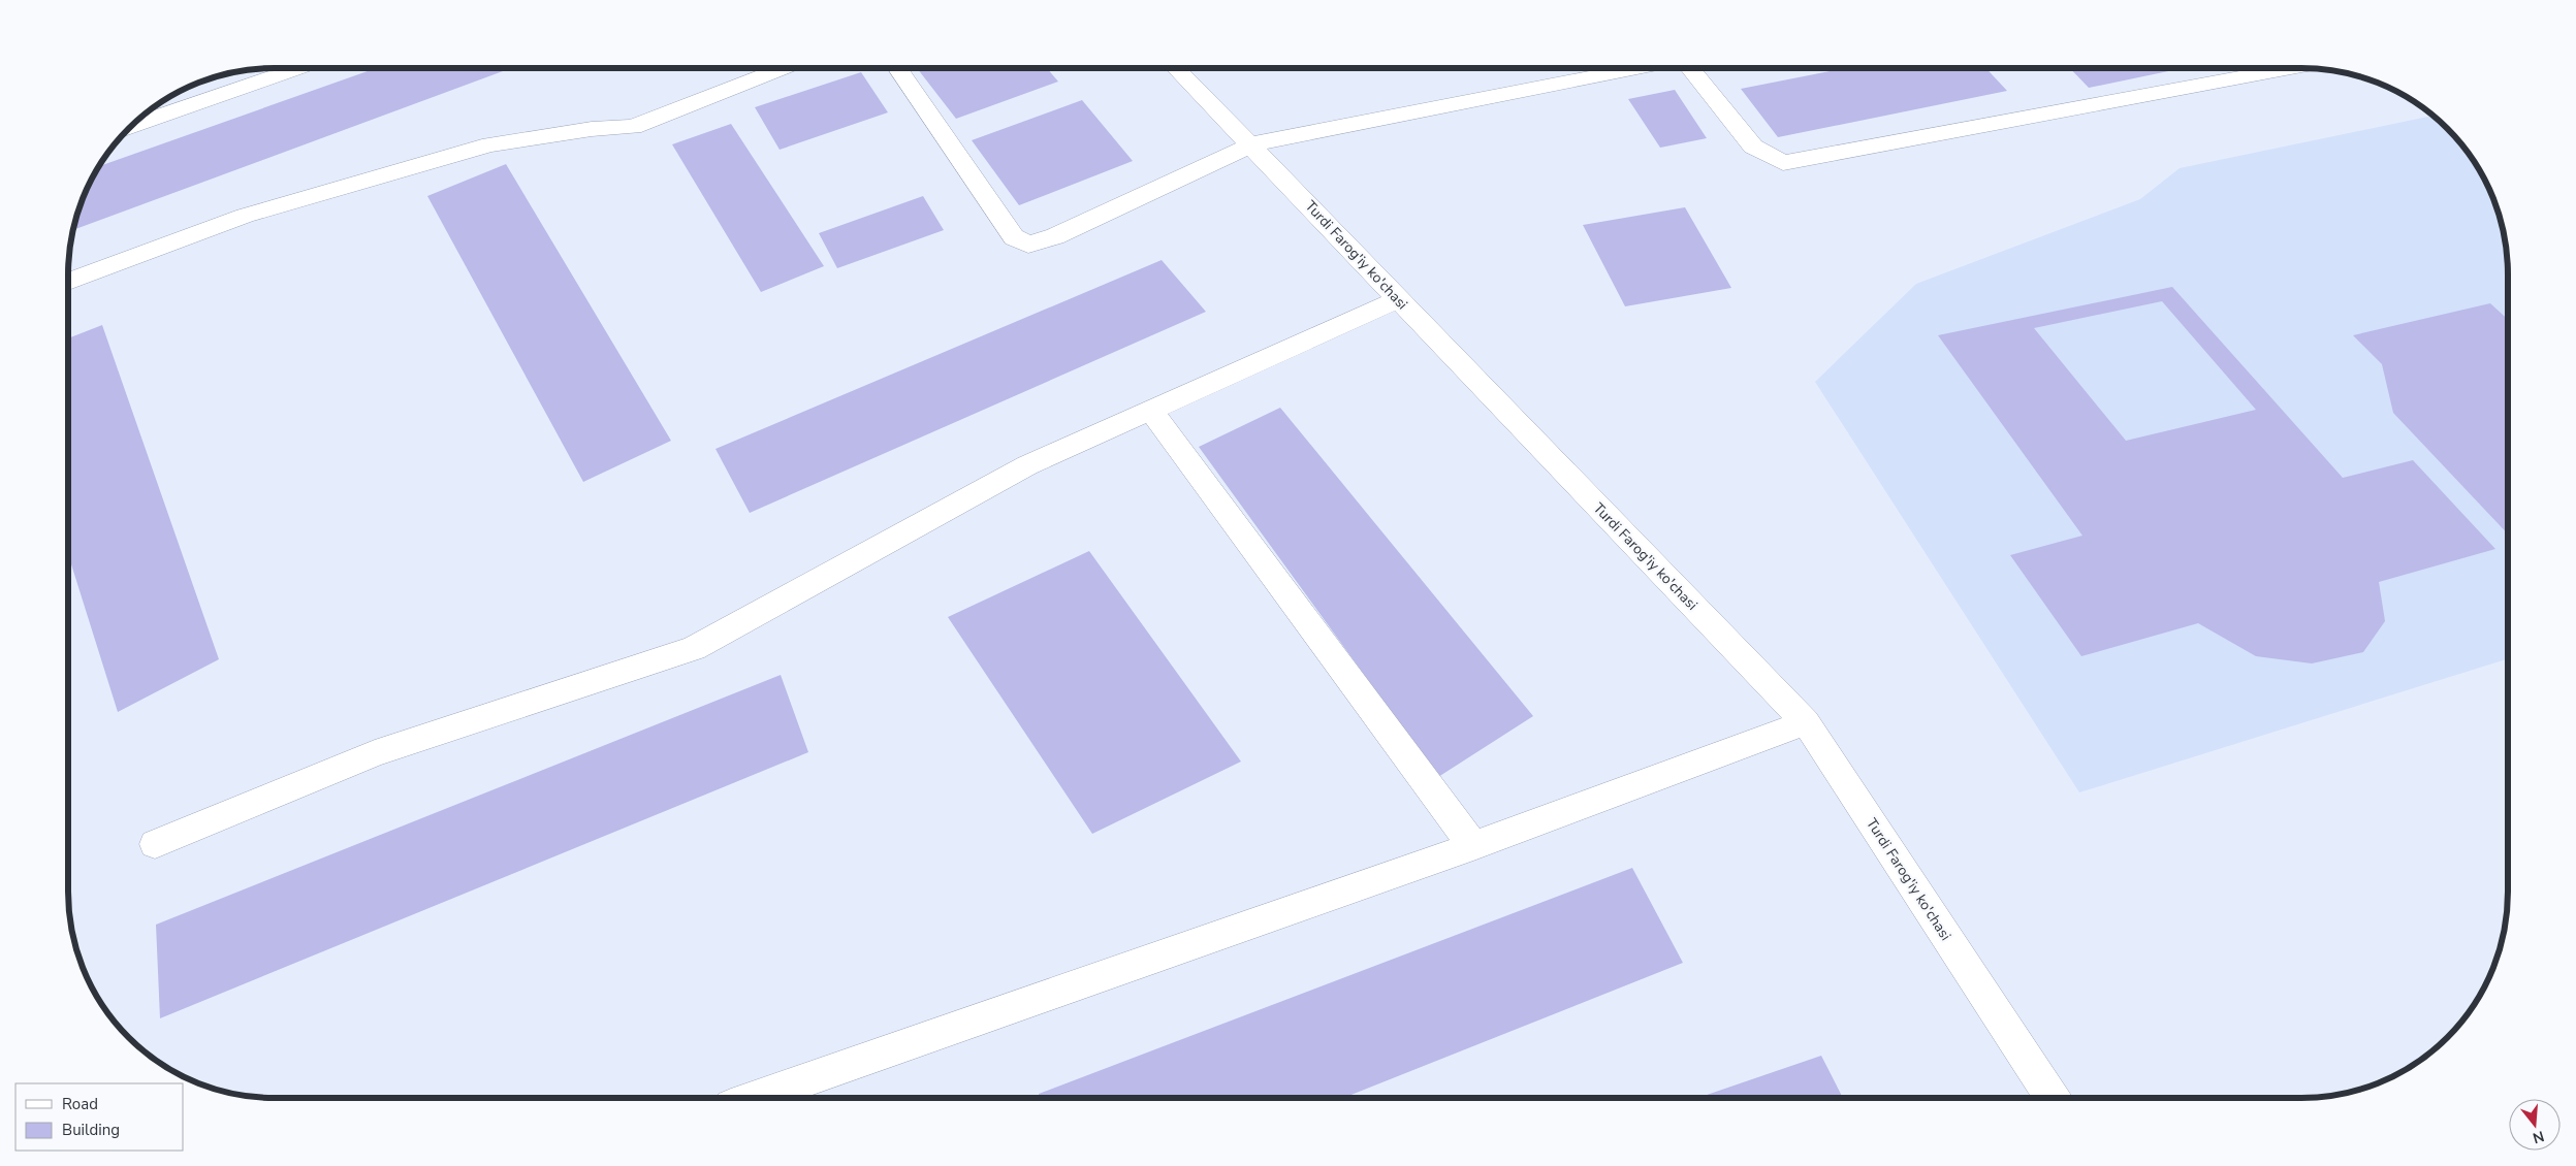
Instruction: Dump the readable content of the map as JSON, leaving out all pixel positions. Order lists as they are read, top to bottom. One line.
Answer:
{"streets":{"street":["Turdi Farog'iy ko'chasi"]},"legend":["Road","Building"],"north":"bottom"}
